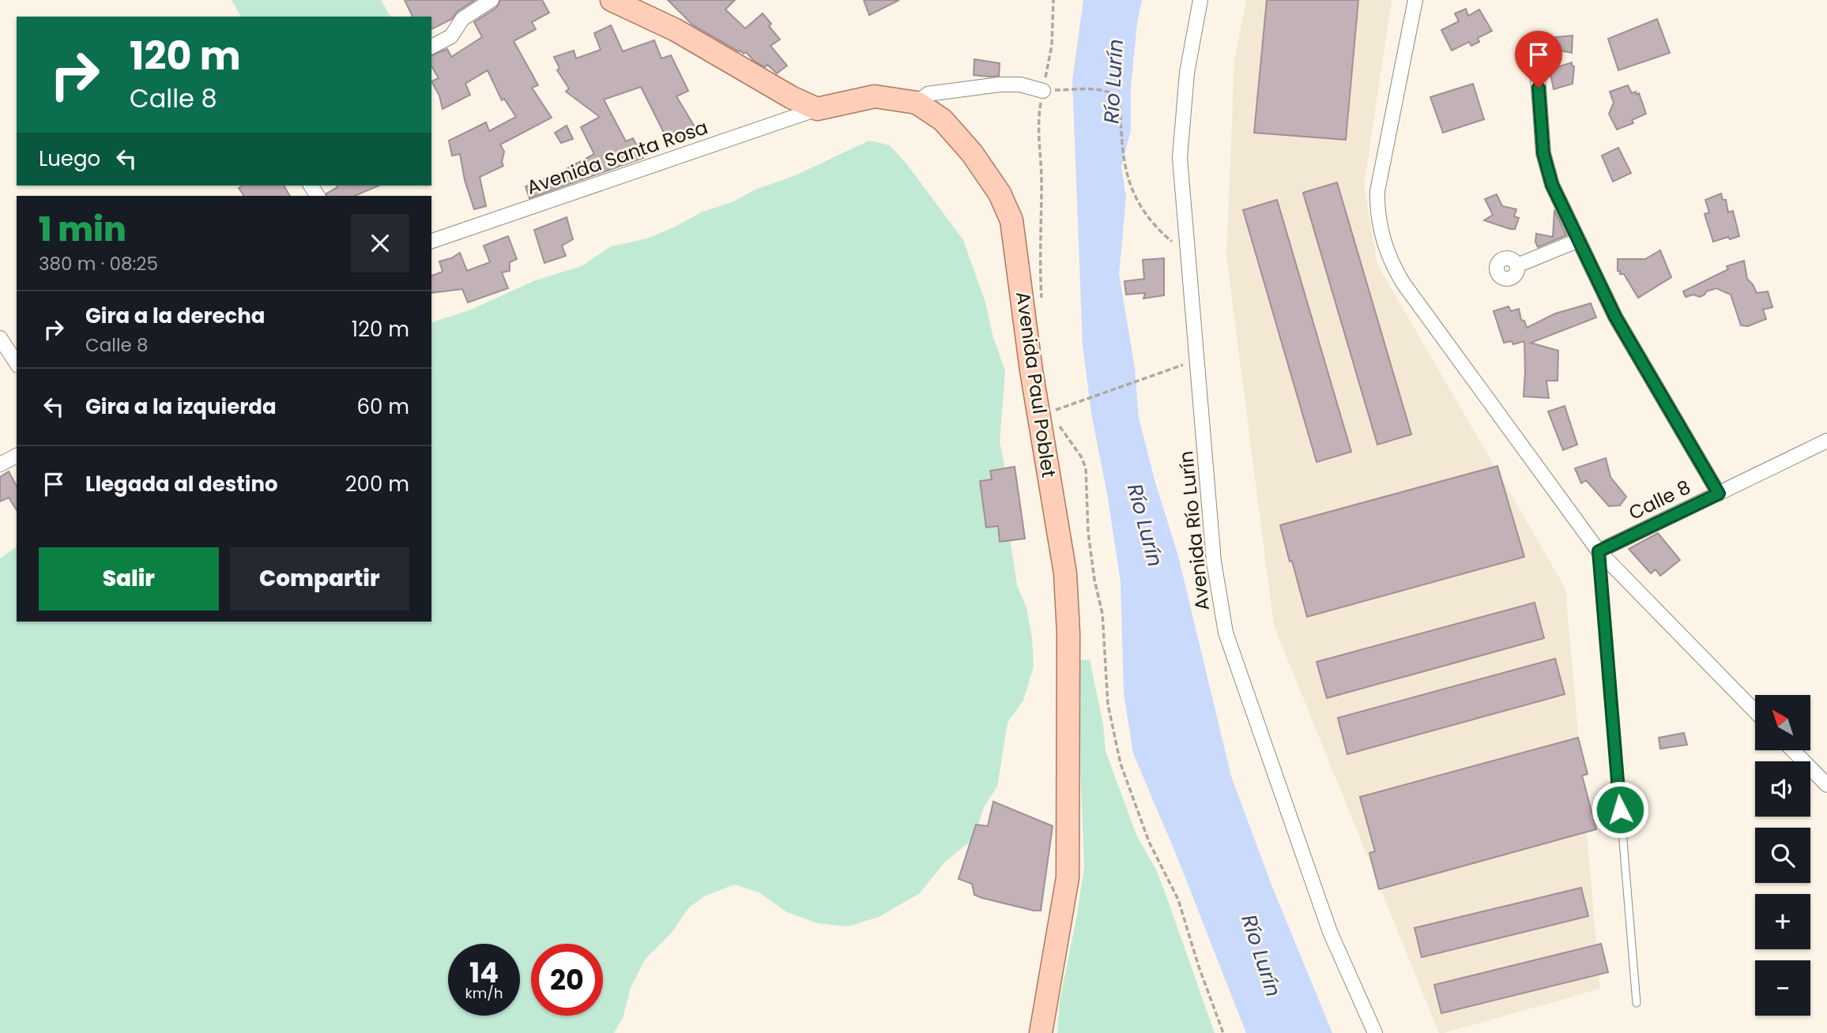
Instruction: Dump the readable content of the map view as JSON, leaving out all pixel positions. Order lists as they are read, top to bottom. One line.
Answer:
{"streets":{"main road":["Avenida Paul Poblet"],"street":["Avenida Santa Rosa","Calle 8","Avenida Río Lurín"]},"crossings":[["Avenida Santa Rosa","Avenida Paul Poblet"]],"water":["Río Lurín"],"north":"top left","page":{"turn":["120 m","Calle 8"],"then":"Luego","heading":["1 min","380 m · 08:25"],"list":[{"name":"Gira a la derecha","note":"Calle 8","value":"120 m"},{"name":"Gira a la izquierda","value":"60 m"},{"name":"Llegada al destino","value":"200 m"}],"buttons":["Salir","Compartir"],"map_buttons":["+","−"],"speed":"14 km/h","limit":"20"}}
